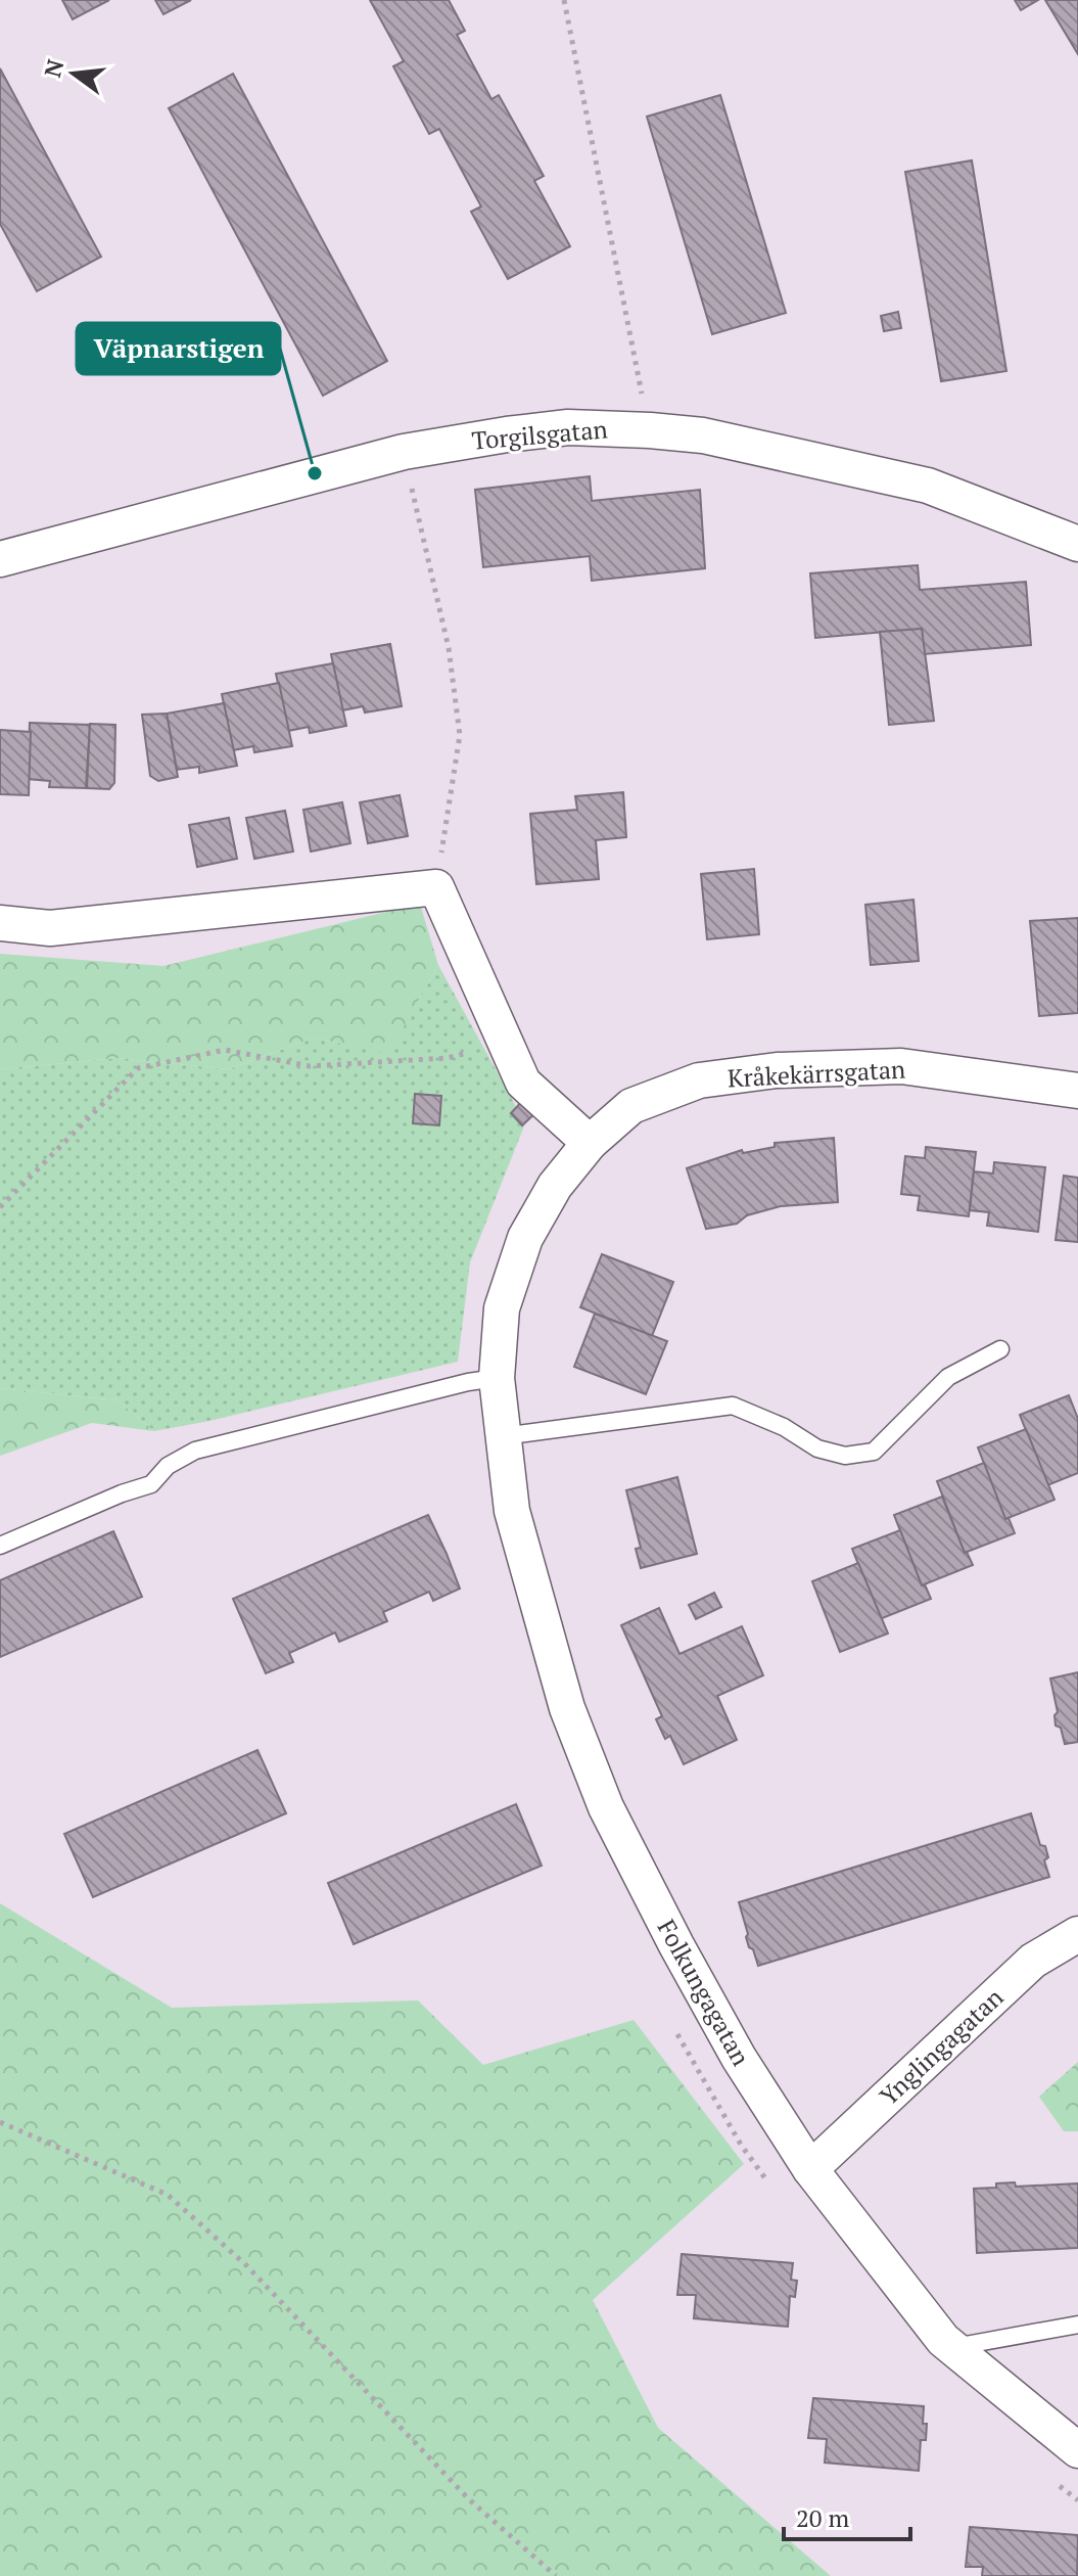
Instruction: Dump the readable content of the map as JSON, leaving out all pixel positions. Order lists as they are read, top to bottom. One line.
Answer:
{"streets":{"street":["Torgilsgatan","Kråkekärrsgatan","Folkungagatan","Ynglingagatan"]},"crossings":[["Kråkekärrsgatan","Folkungagatan"],["Folkungagatan","Ynglingagatan"]],"places":["Väpnarstigen"],"scale_bar":"20 m","north":"left"}
